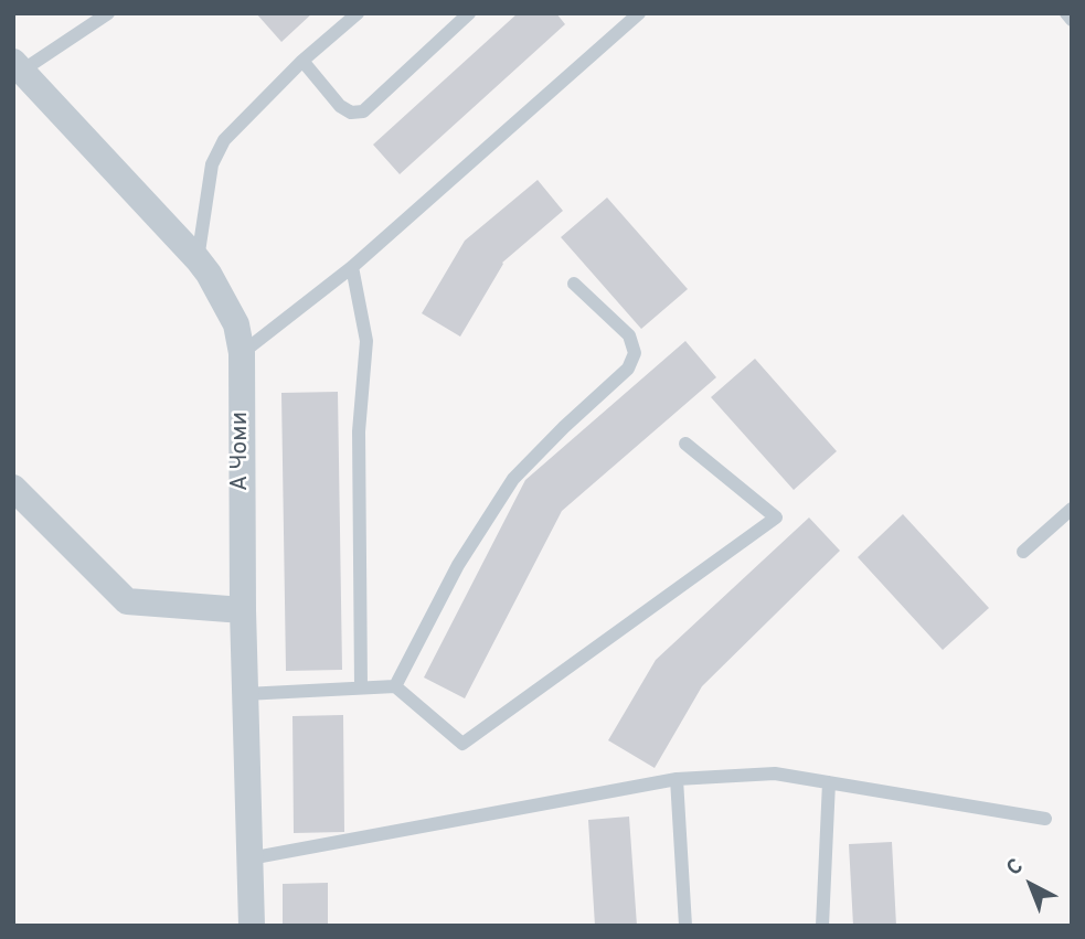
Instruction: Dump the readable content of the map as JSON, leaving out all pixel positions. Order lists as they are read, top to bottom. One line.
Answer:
{"streets":{"street":["А Чоми"]},"north":"top left"}
